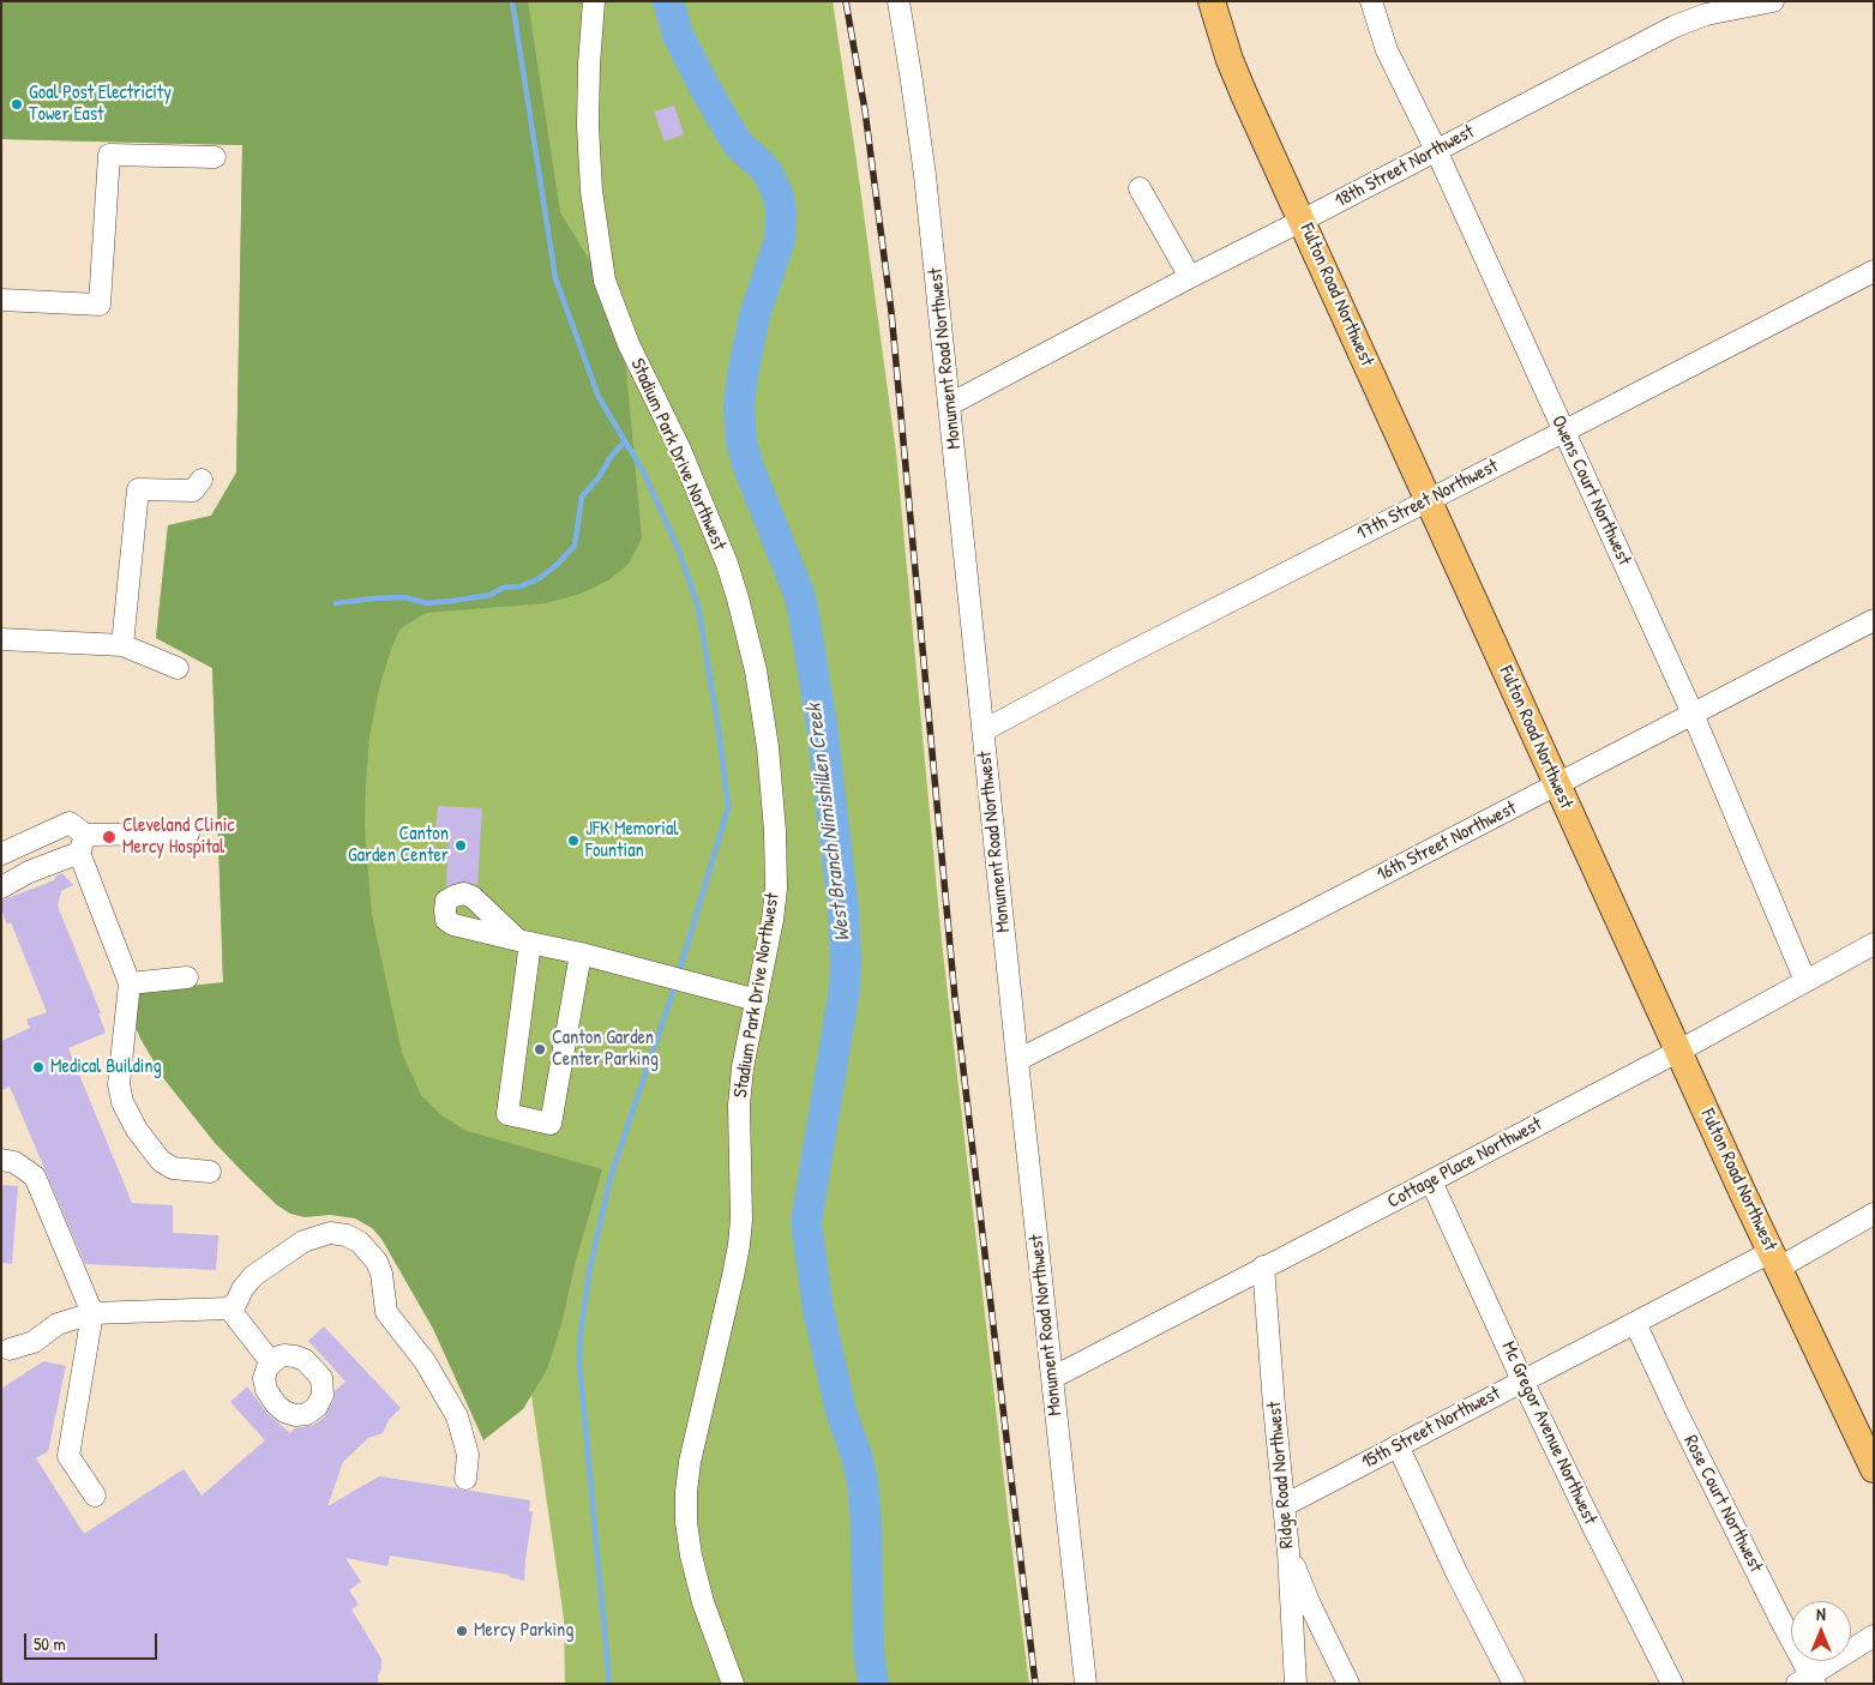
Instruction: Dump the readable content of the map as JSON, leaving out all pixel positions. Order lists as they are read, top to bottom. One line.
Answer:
{"streets":{"main road":["Fulton Road Northwest"],"street":["18th Street Northwest","Monument Road Northwest","Stadium Park Drive Northwest","Owens Court Northwest","17th Street Northwest","16th Street Northwest","Cottage Place Northwest","15th Street Northwest","Mc Gregor Avenue Northwest","Ridge Road Northwest","Rose Court Northwest"]},"crossings":[["18th Street Northwest","Fulton Road Northwest"],["18th Street Northwest","Monument Road Northwest"],["18th Street Northwest","Owens Court Northwest"],["Fulton Road Northwest","17th Street Northwest"],["Fulton Road Northwest","16th Street Northwest"],["Fulton Road Northwest","Cottage Place Northwest"],["Fulton Road Northwest","15th Street Northwest"],["Monument Road Northwest","17th Street Northwest"],["Monument Road Northwest","16th Street Northwest"],["Monument Road Northwest","Cottage Place Northwest"],["Owens Court Northwest","17th Street Northwest"],["Owens Court Northwest","16th Street Northwest"],["Owens Court Northwest","Cottage Place Northwest"],["Cottage Place Northwest","Mc Gregor Avenue Northwest"],["Cottage Place Northwest","Ridge Road Northwest"],["15th Street Northwest","Mc Gregor Avenue Northwest"],["15th Street Northwest","Ridge Road Northwest"],["15th Street Northwest","Rose Court Northwest"]],"water":["West Branch Nimishillen Creek"],"places":["Goal Post Electricity Tower East","Cleveland Clinic Mercy Hospital","JFK Memorial Fountian","Canton Garden Center","Canton Garden Center Parking","Medical Building","Mercy Parking"],"scale_bar":"50 m","north":"top"}
